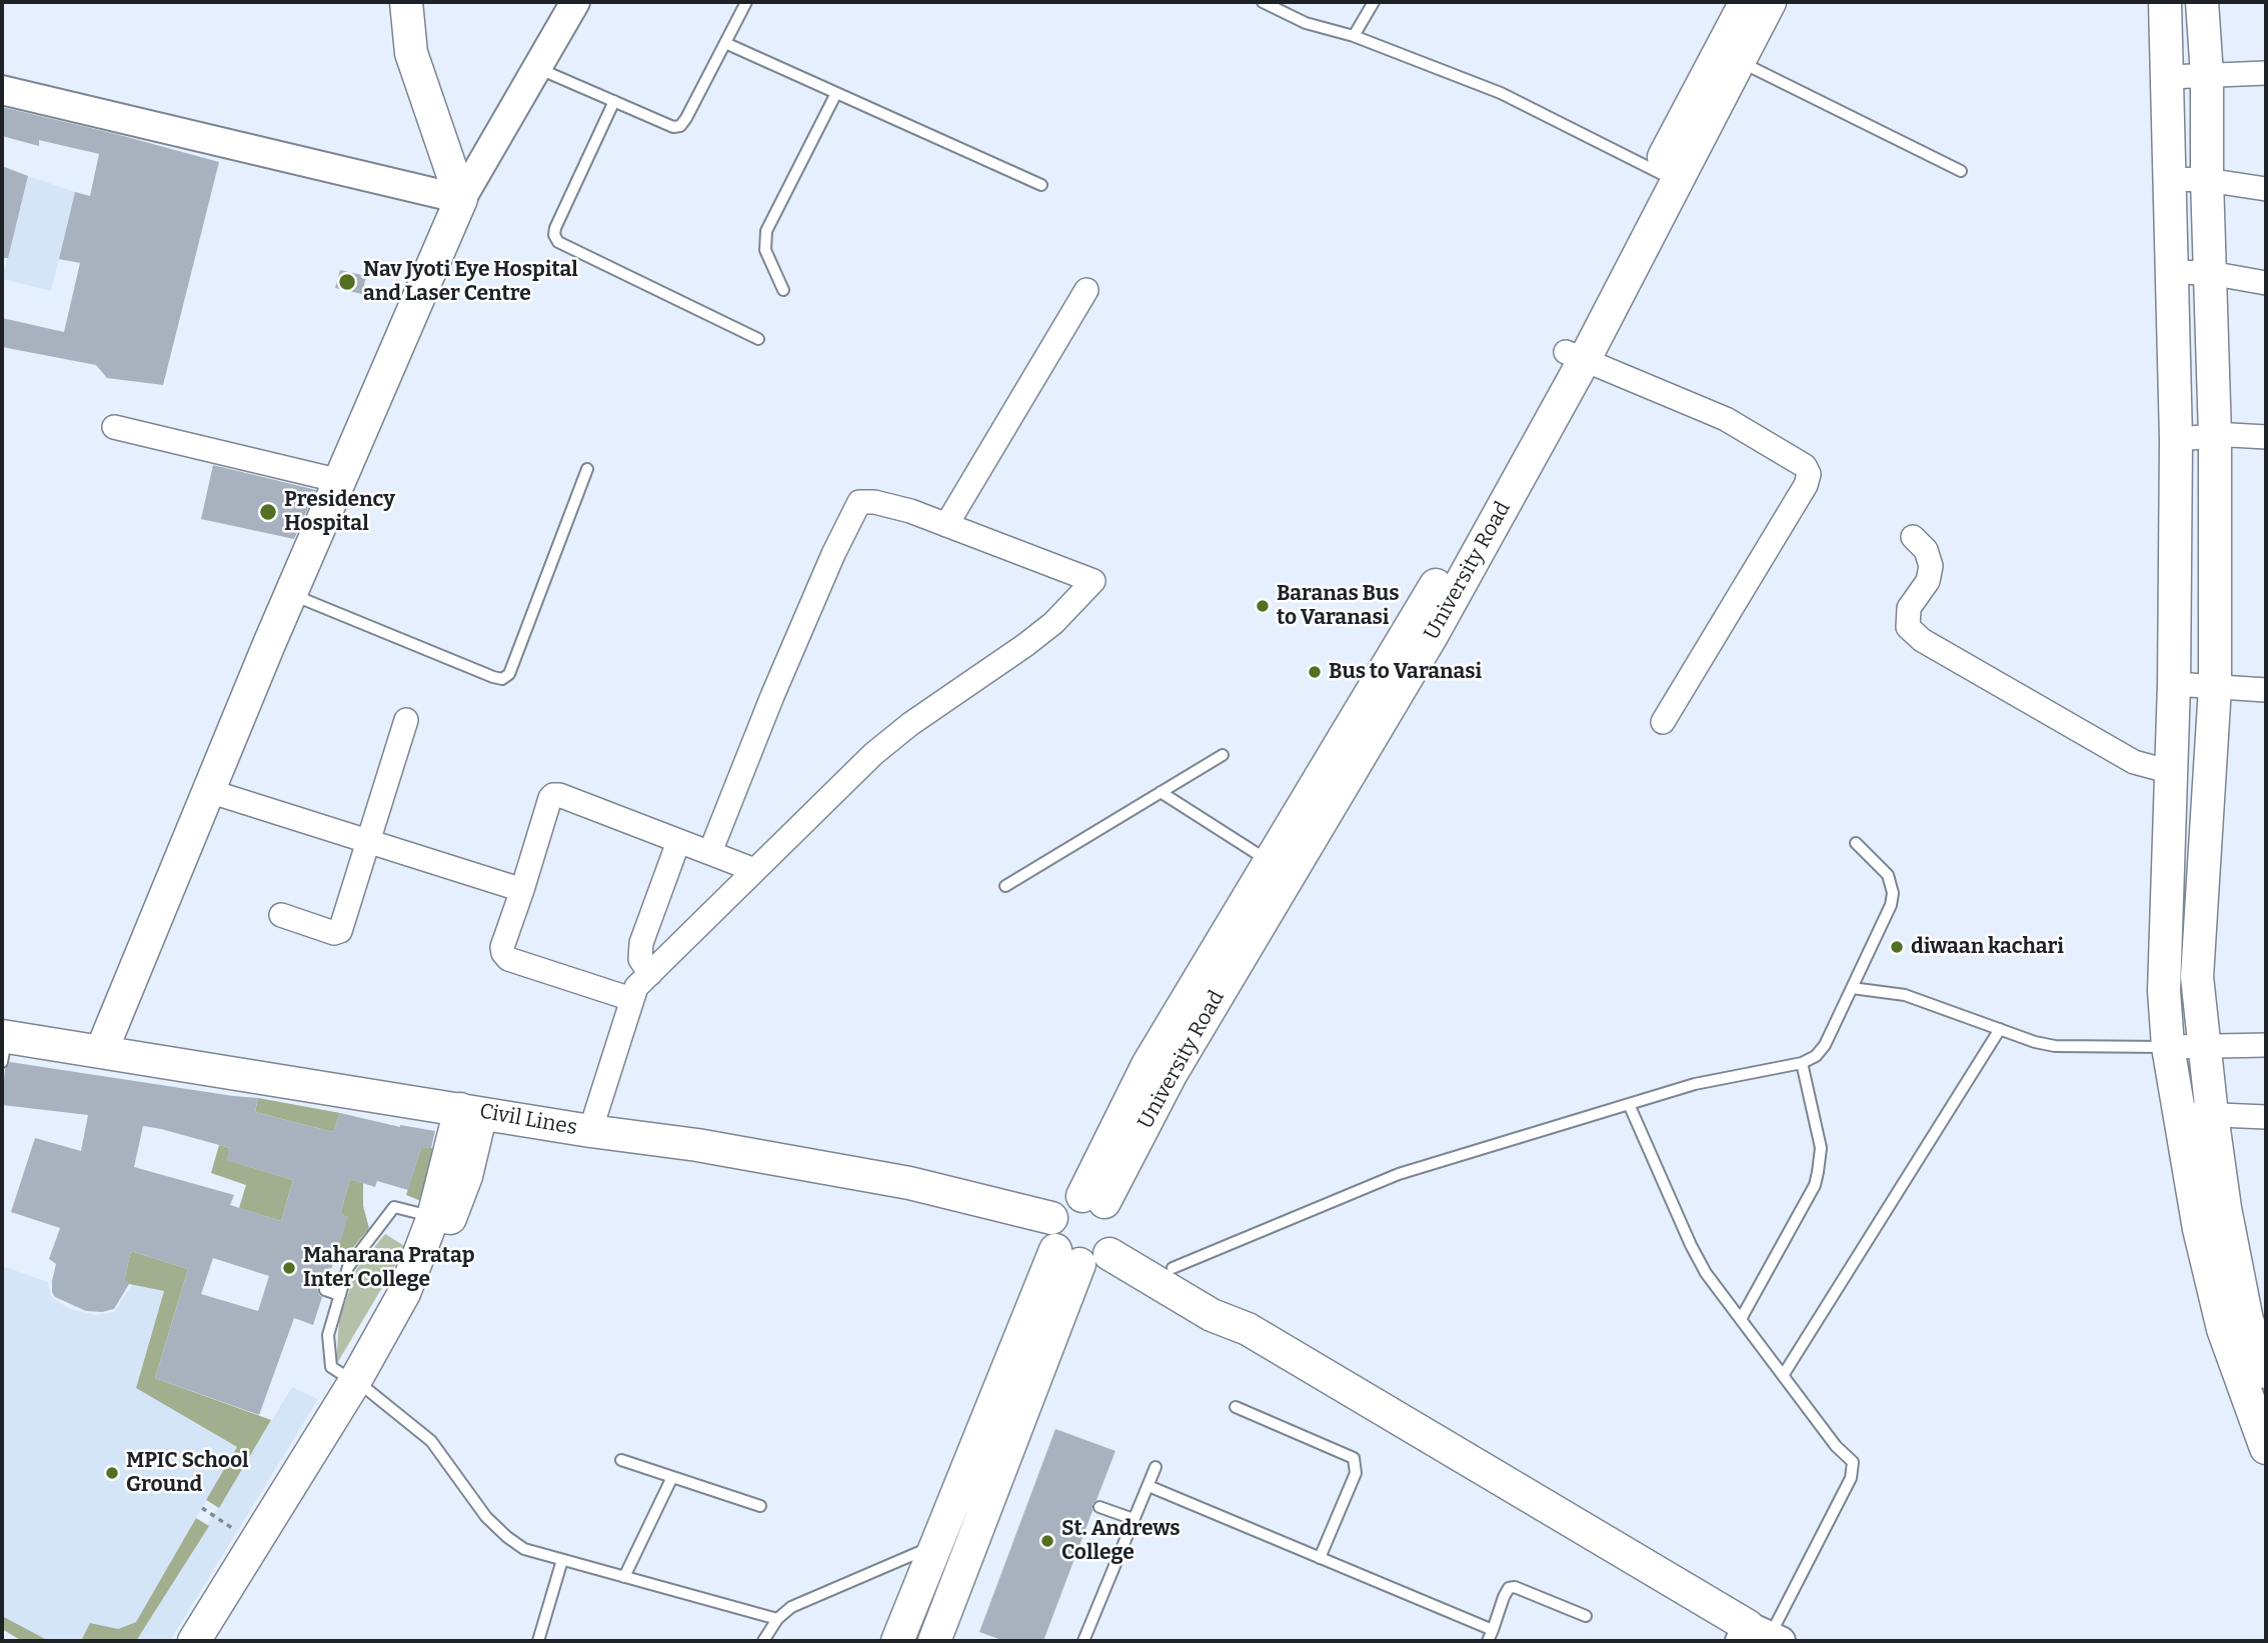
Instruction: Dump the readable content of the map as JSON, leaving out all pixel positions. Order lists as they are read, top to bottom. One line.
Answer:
{"streets":{"main road":["University Road","Civil Lines"]},"crossings":[["University Road","Civil Lines"]],"places":["Nav Jyoti Eye Hospital and Laser Centre","Presidency Hospital","Baranas Bus to Varanasi","Bus to Varanasi","diwaan kachari","Maharana Pratap Inter College","MPIC School Ground","St. Andrews College"]}
